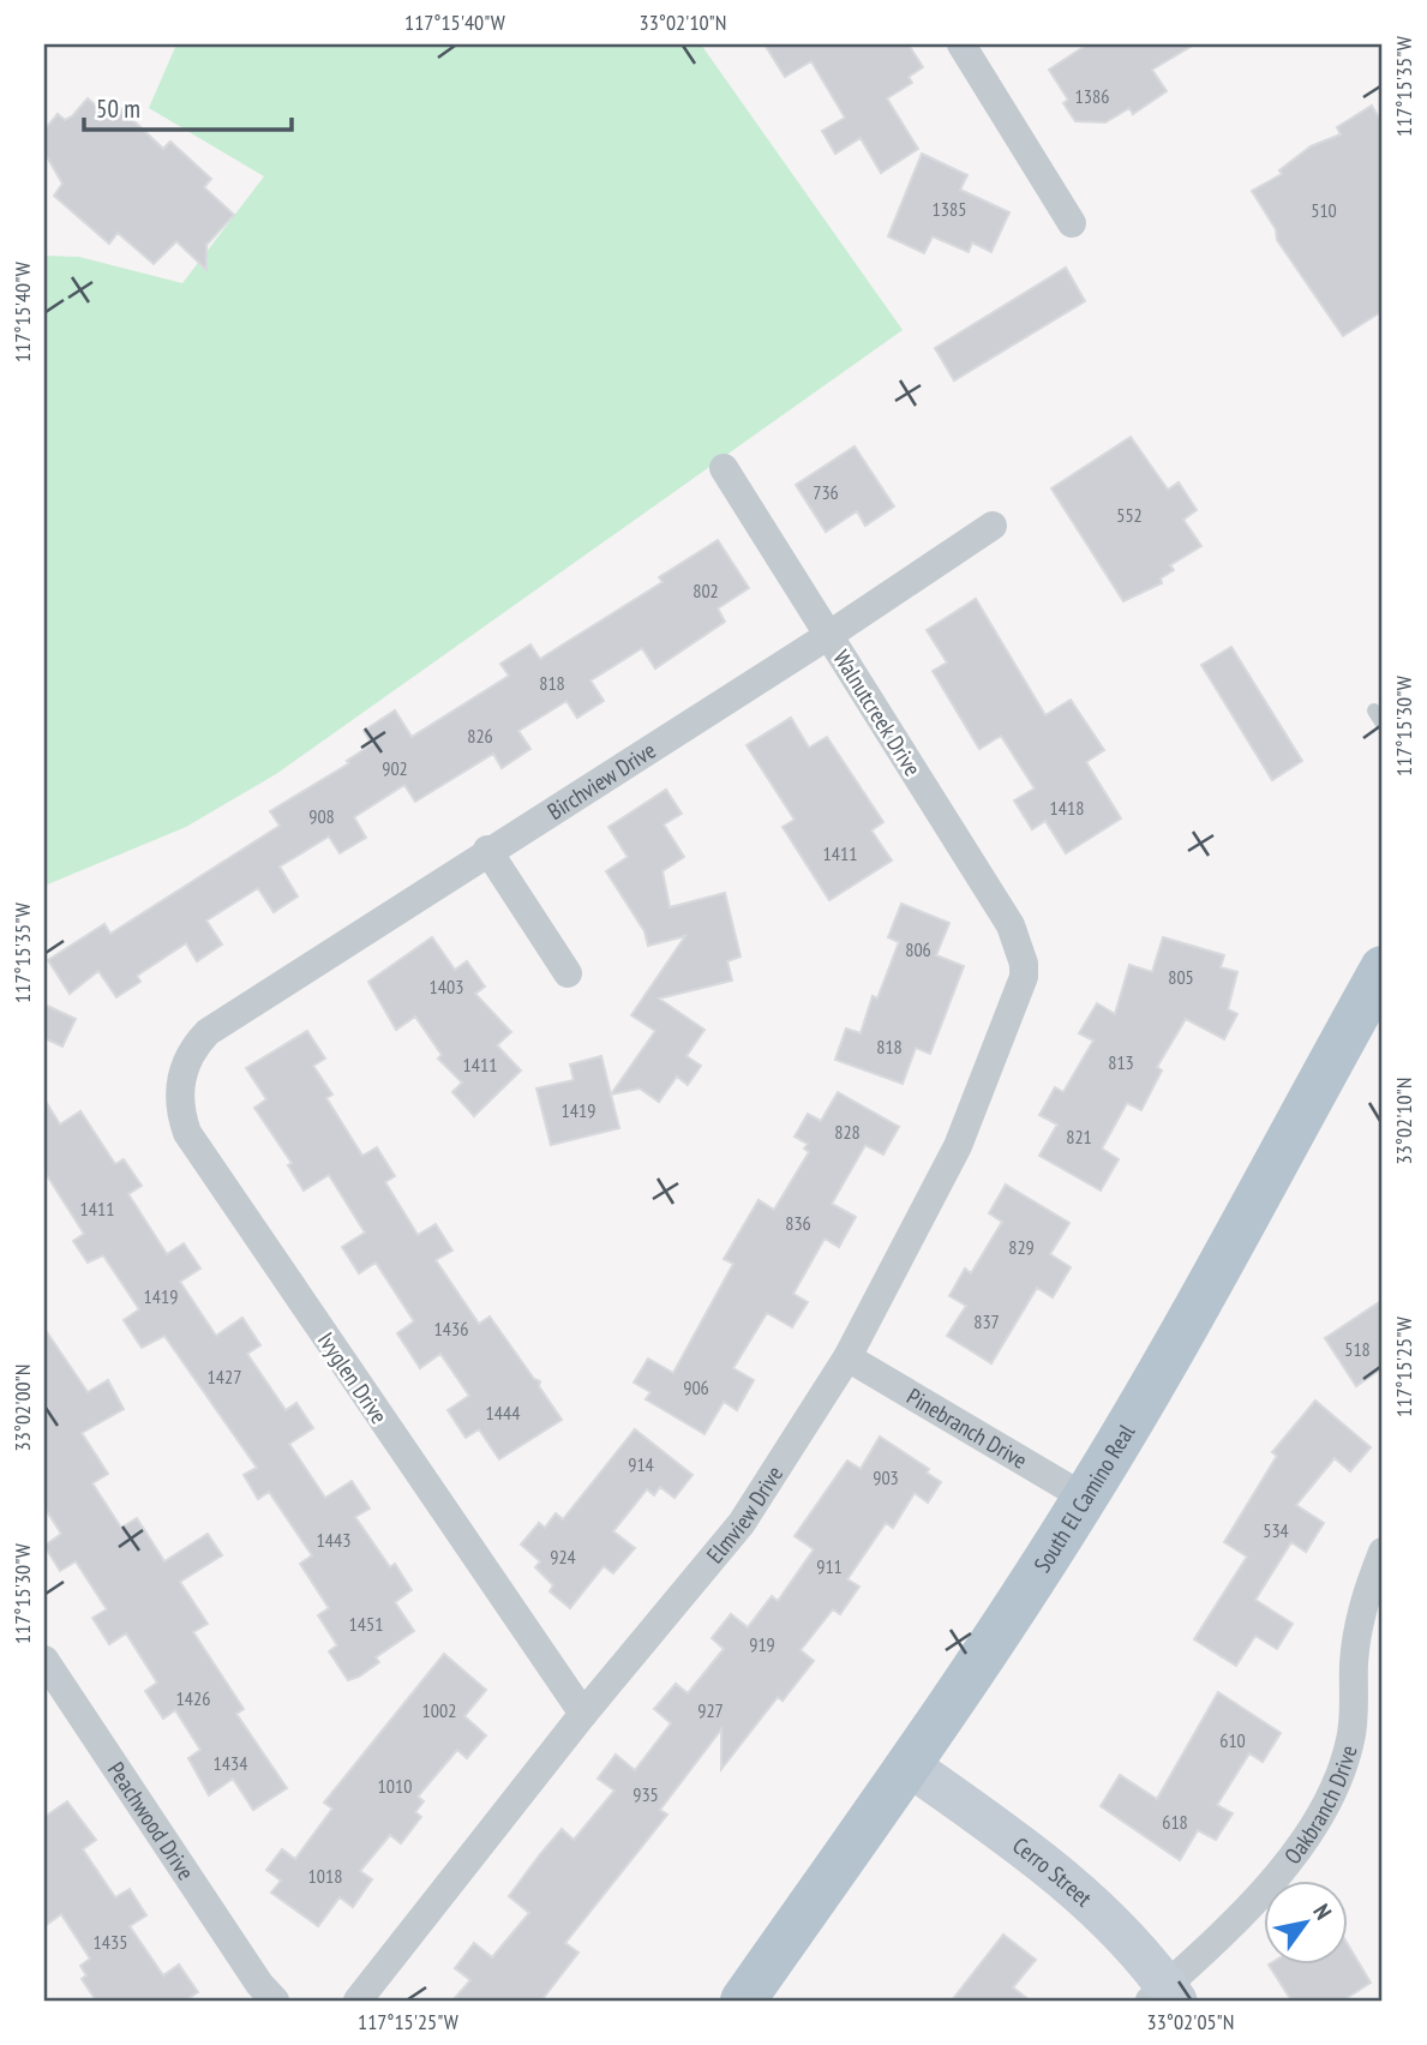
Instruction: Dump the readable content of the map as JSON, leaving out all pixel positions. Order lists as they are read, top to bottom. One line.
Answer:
{"streets":{"main road":["South El Camino Real"],"street":["Walnutcreek Drive","Birchview Drive","Ivyglen Drive","Pinebranch Drive","Elmview Drive","Oakbranch Drive","Peachwood Drive","Cerro Street"]},"crossings":[["Walnutcreek Drive","Birchview Drive"],["Walnutcreek Drive","Elmview Drive"],["Birchview Drive","Ivyglen Drive"],["Ivyglen Drive","Elmview Drive"],["Pinebranch Drive","South El Camino Real"],["Pinebranch Drive","Elmview Drive"],["South El Camino Real","Cerro Street"],["Oakbranch Drive","Cerro Street"]],"house_numbers":["1386","1385","510","736","552","802","818","826","902","1418","908","1411","806","805","1403","818","813","1411","1419","828","821","1411","836","829","1419","837","1436","518","1427","906","1444","914","903","534","1443","924","911","1451","919","1426","1002","927","610","1434","1010","935","618","1018","1435"],"scale_bar":"50 m","north":"top right","coordinates":["117°15'40\"W","33°02'10\"N","117°15'35\"W","117°15'30\"W","117°15'25\"W","33°02'00\"N","33°02'05\"N"]}
